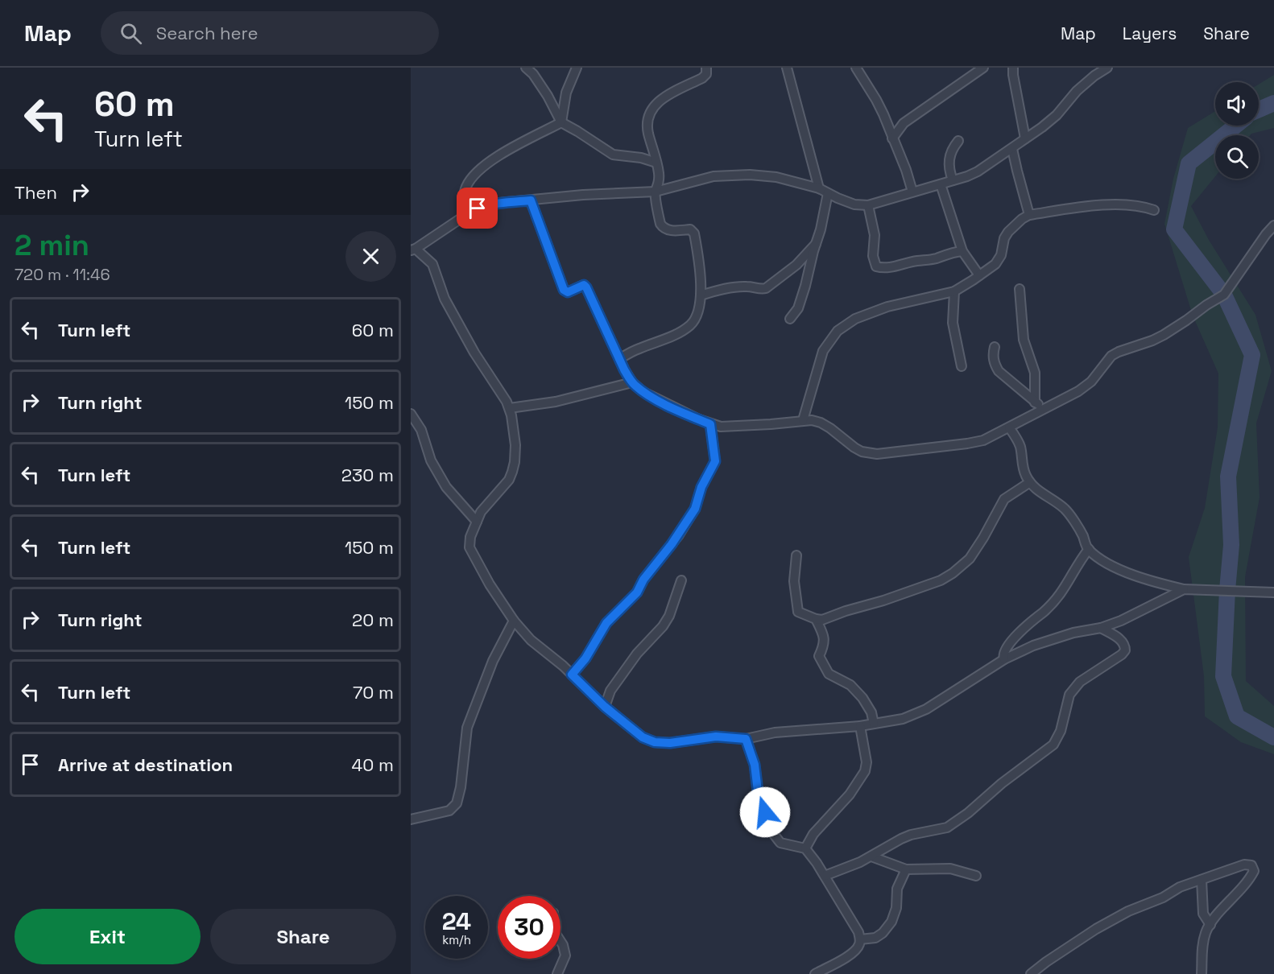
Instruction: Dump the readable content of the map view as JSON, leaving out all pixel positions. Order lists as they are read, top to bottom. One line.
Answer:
{"page":{"header":"Map","search":"Search here","nav":["Map","Layers","Share"],"turn":["60 m","Turn left"],"then":"Then","heading":["2 min","720 m · 11:46"],"list":[{"name":"Turn left","value":"60 m"},{"name":"Turn right","value":"150 m"},{"name":"Turn left","value":"230 m"},{"name":"Turn left","value":"150 m"},{"name":"Turn right","value":"20 m"},{"name":"Turn left","value":"70 m"},{"name":"Arrive at destination","value":"40 m"}],"speed":"24 km/h","limit":"30","buttons":["Exit","Share"]}}
